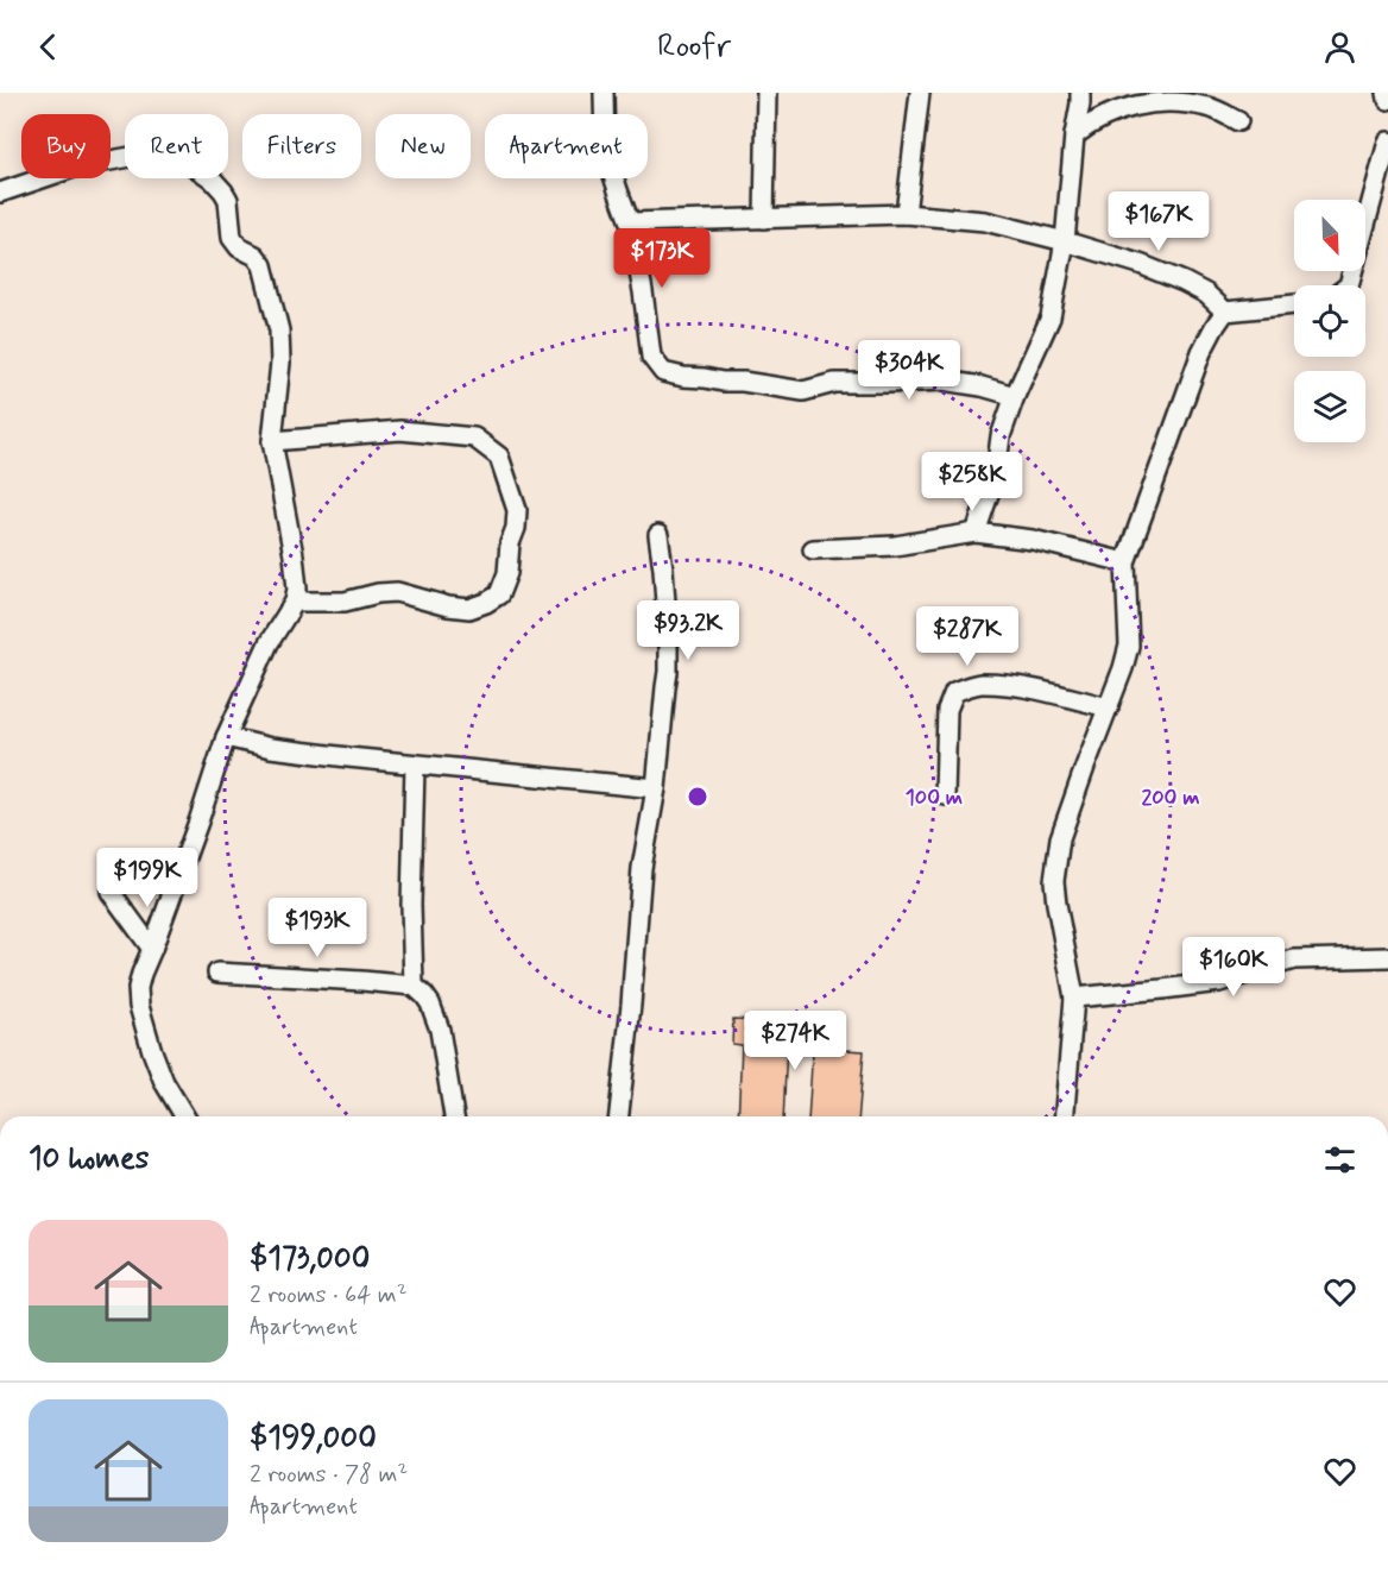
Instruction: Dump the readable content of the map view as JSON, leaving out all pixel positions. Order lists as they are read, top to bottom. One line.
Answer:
{"north":"bottom right","page":{"header":"Roofr","chip":["Buy","Rent","Filters","New","Apartment"],"price":["$167K","$173K","$304K","$258K","$93.2K","$287K","$199K","$193K","$160K","$274K"],"heading":"10 homes","list":[{"name":"$173,000","note":"2 rooms · 64 m² · Apartment"},{"name":"$199,000","note":"2 rooms · 78 m² · Apartment"}]},"rings":["100 m","200 m"]}
